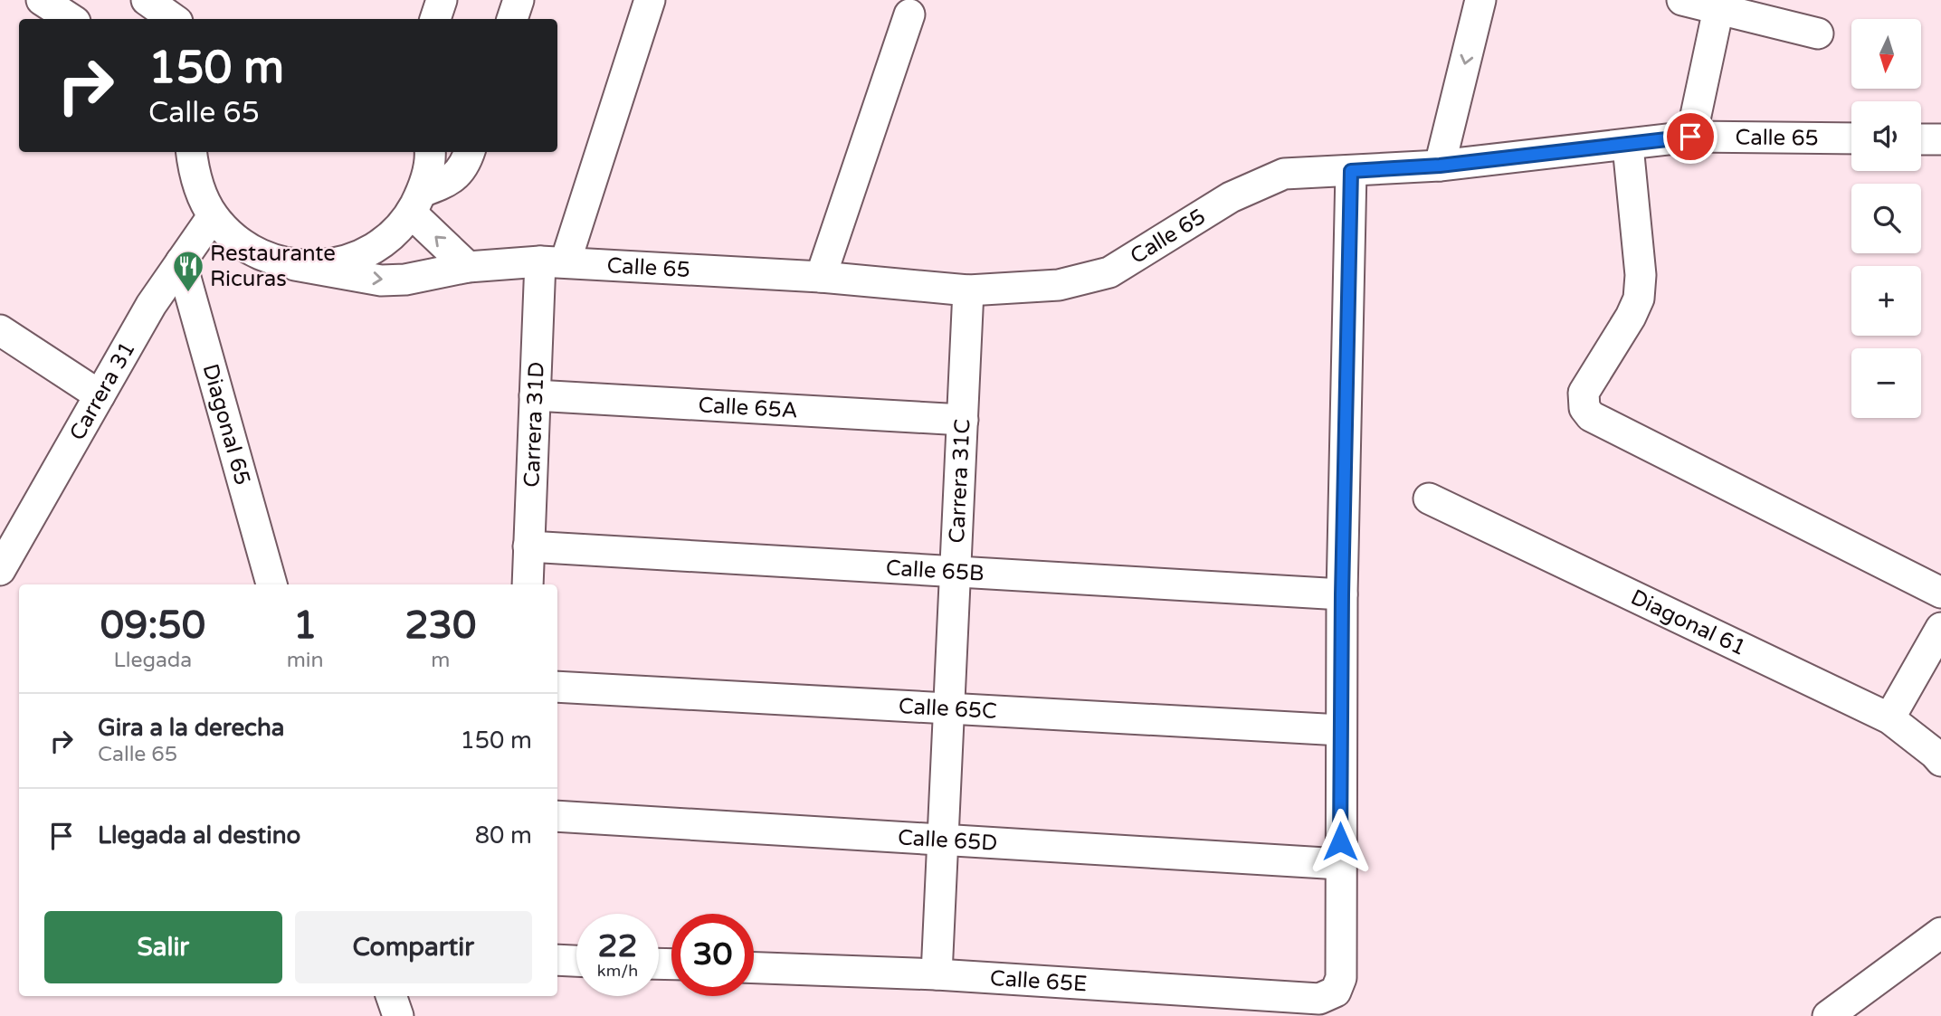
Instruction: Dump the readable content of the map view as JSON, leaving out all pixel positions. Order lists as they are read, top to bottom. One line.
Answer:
{"streets":{"street":["Calle 65","Carrera 31","Calle 65A","Diagonal 65","Carrera 31D","Carrera 31C","Calle 65B","Diagonal 61","Calle 65C","Calle 65D","Calle 65E"]},"crossings":[["Calle 65","Carrera 31D"],["Calle 65","Carrera 31C"],["Carrera 31","Diagonal 65"],["Calle 65A","Carrera 31D"],["Calle 65A","Carrera 31C"],["Carrera 31D","Calle 65B"],["Carrera 31C","Calle 65B"],["Carrera 31C","Calle 65C"],["Carrera 31C","Calle 65D"],["Carrera 31C","Calle 65E"],["Calle 65D","Calle 65E"]],"places":{"restaurant":["Restaurante Ricuras"]},"north":"bottom","page":{"map_buttons":["+","−"],"turn":["150 m","Calle 65"],"eta":["09:50","Llegada","1","min","230","m"],"list":[{"name":"Gira a la derecha","note":"Calle 65","value":"150 m"},{"name":"Llegada al destino","value":"80 m"}],"buttons":["Salir","Compartir"],"speed":"22 km/h","limit":"30"}}
